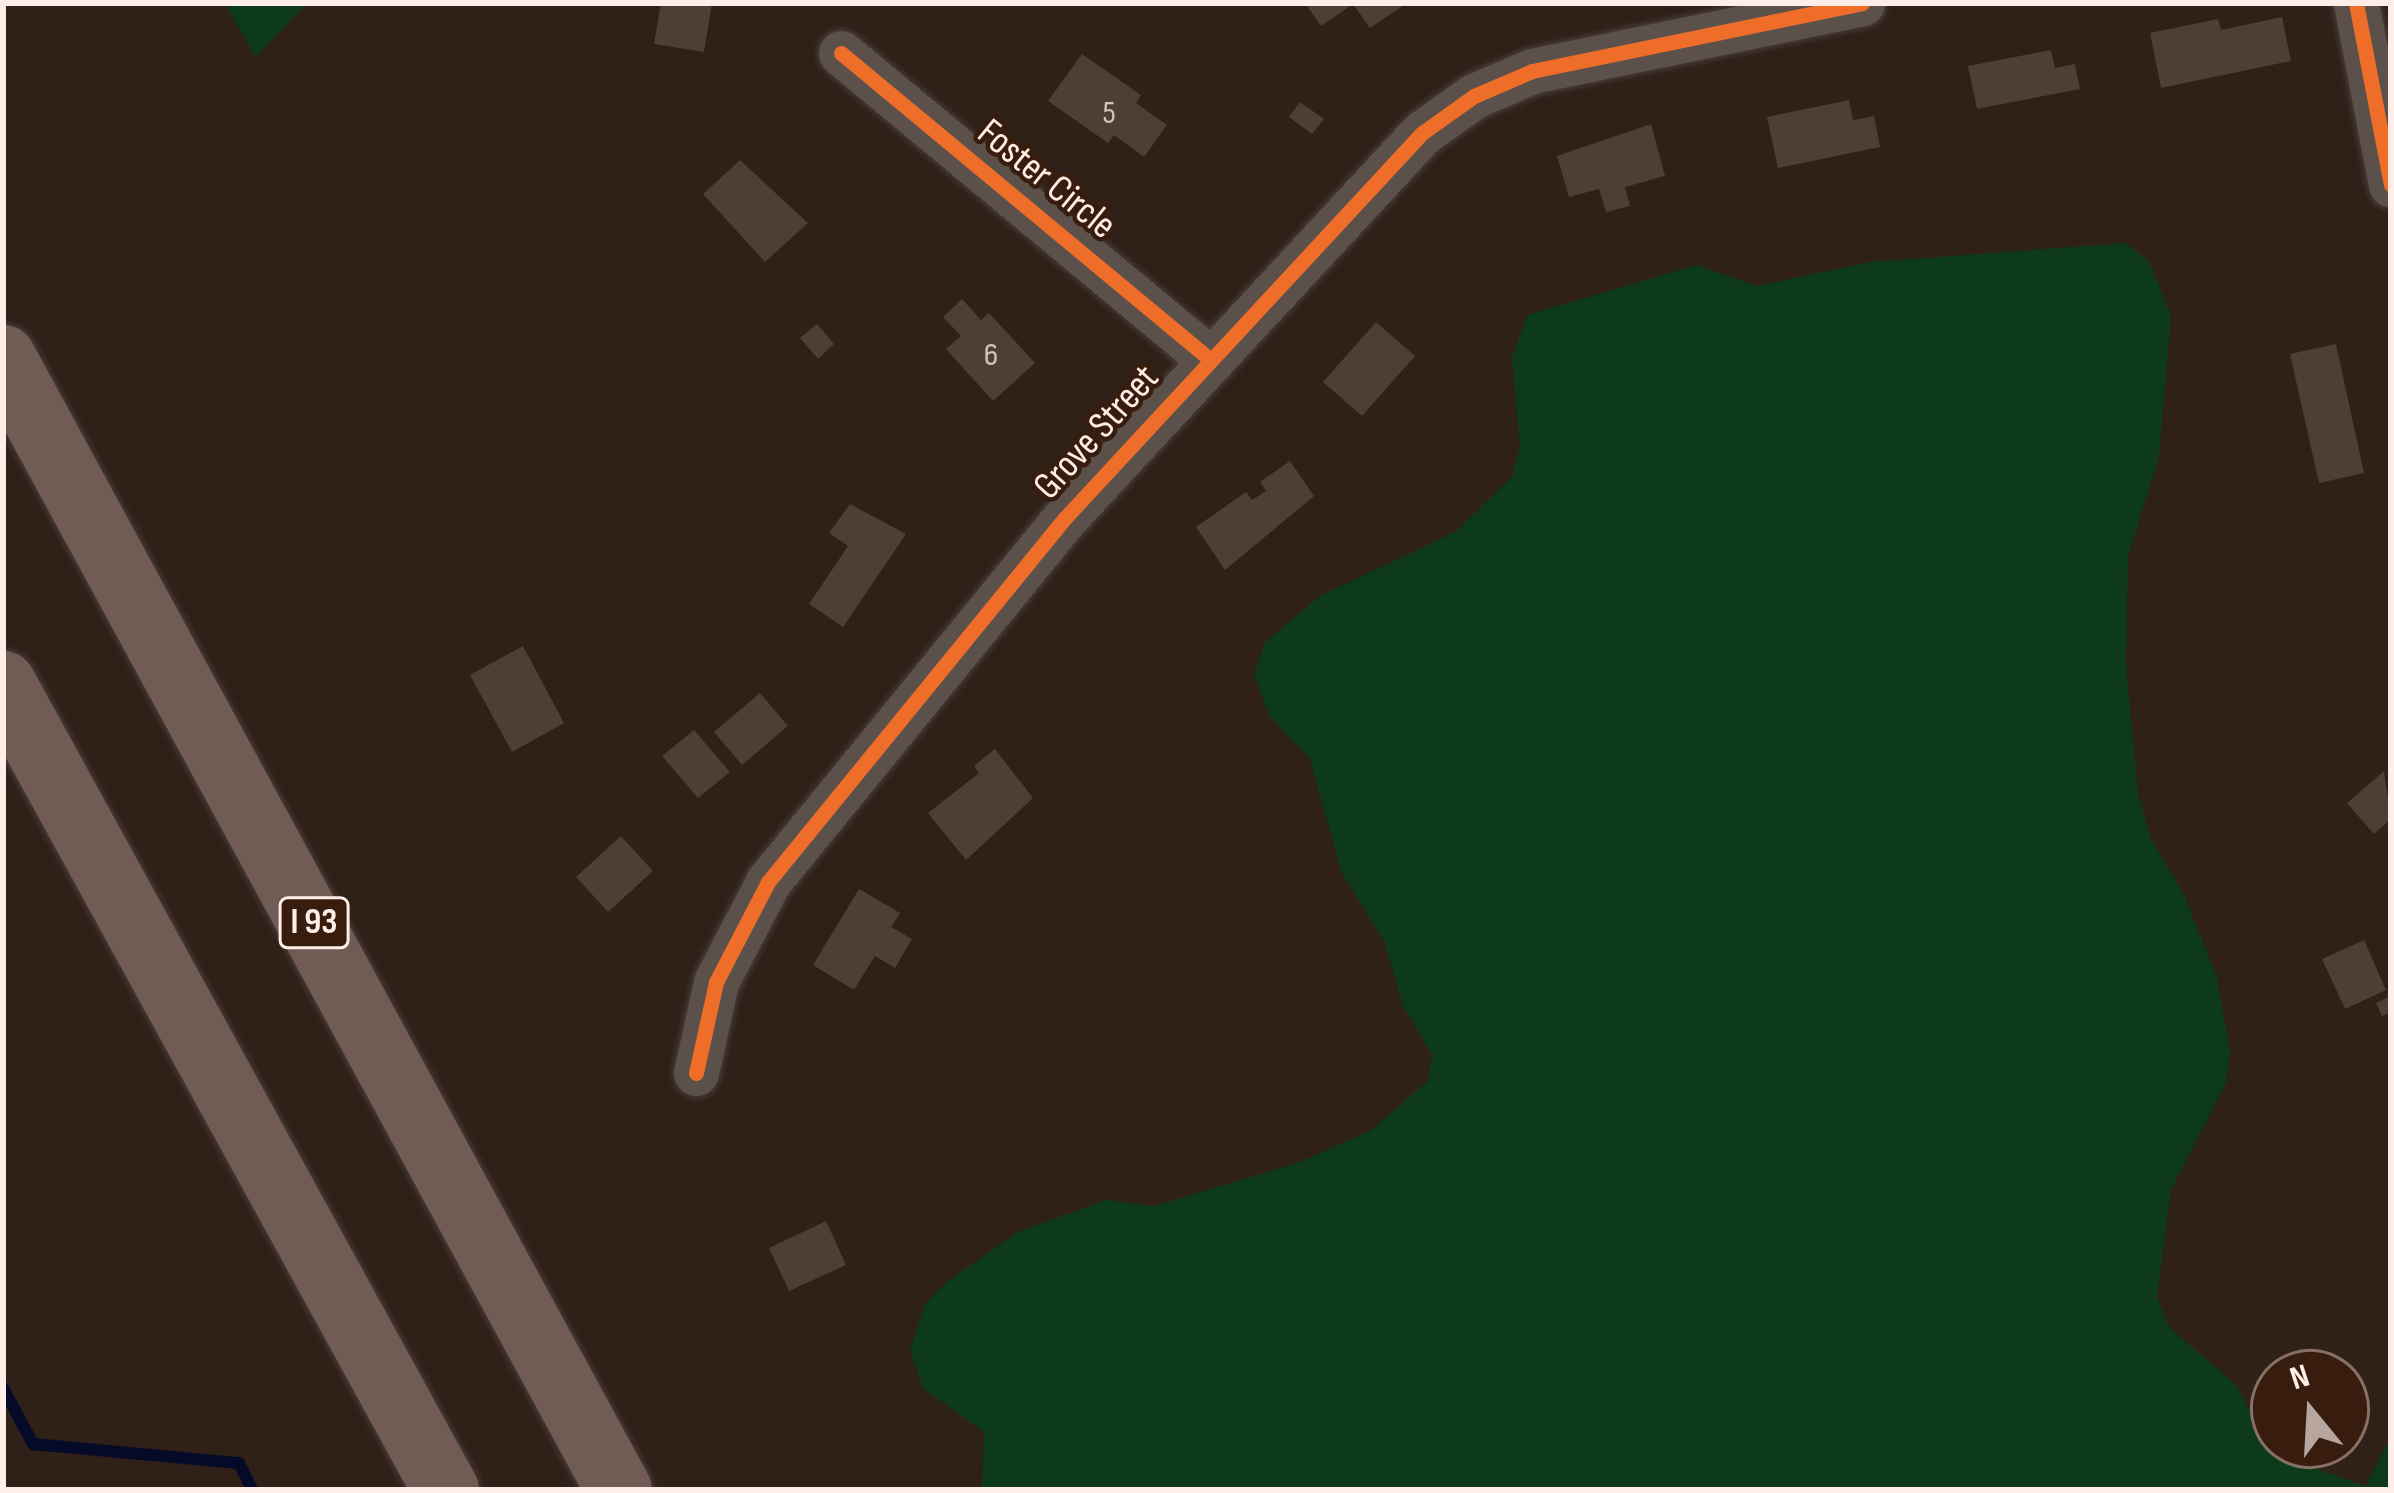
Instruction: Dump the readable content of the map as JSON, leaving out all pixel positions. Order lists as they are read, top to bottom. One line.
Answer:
{"streets":{"highway":["I 93"],"street":["Foster Circle","Grove Street"]},"crossings":[["Foster Circle","Grove Street"]],"house_numbers":["5","6"],"north":"top"}
